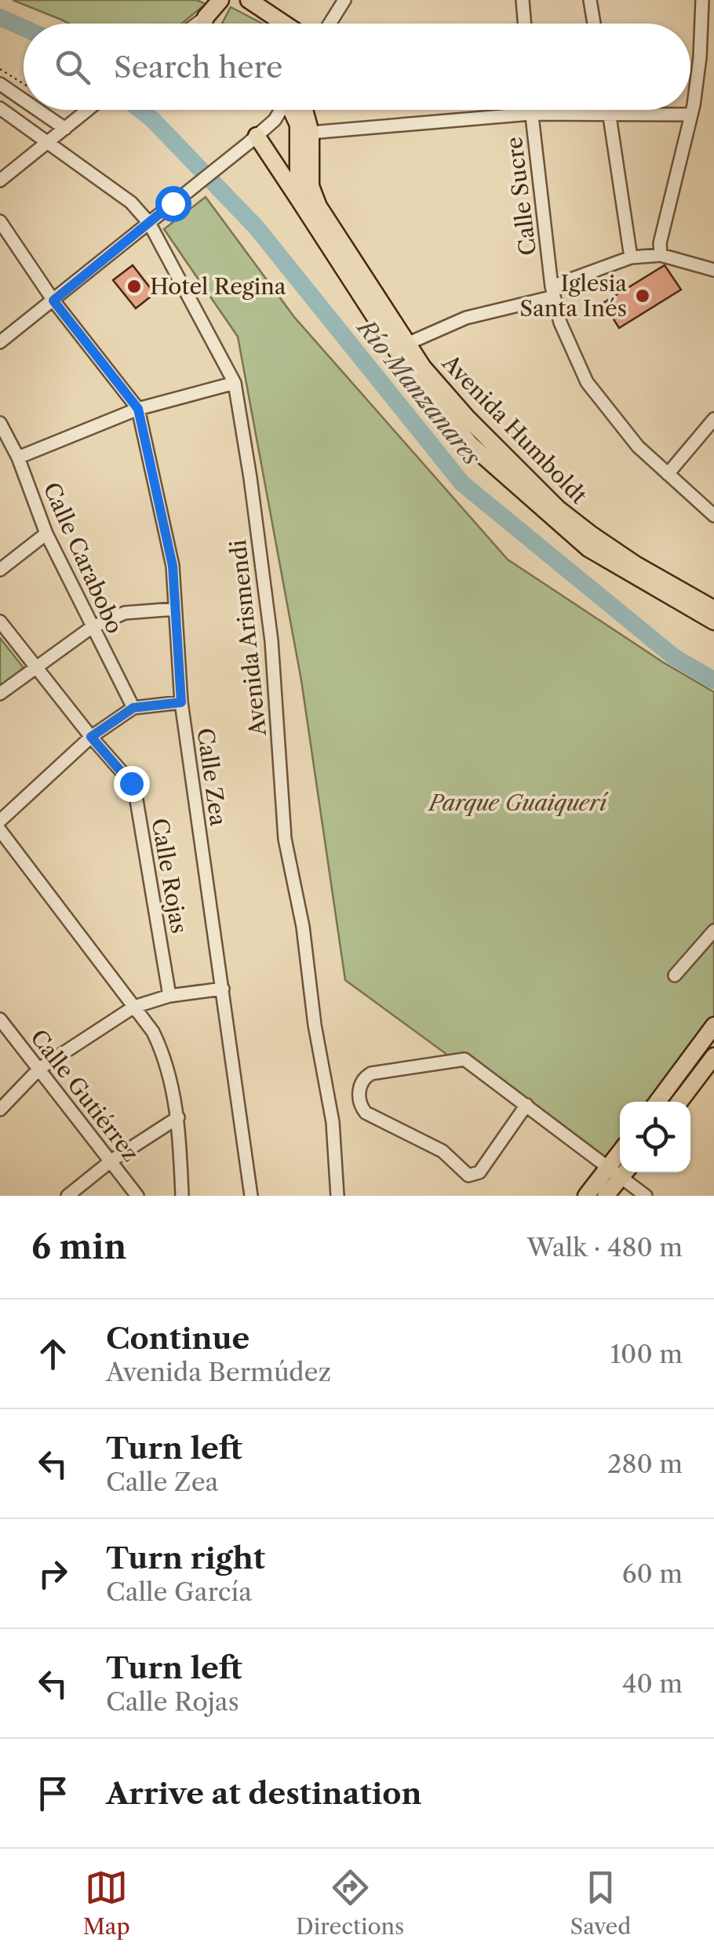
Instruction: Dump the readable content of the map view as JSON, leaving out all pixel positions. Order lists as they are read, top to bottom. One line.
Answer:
{"streets":{"main road":["Avenida Humboldt"],"street":["Calle Sucre","Calle Carabobo","Avenida Arismendi","Calle Zea","Calle Rojas","Calle Gutiérrez"]},"water":["Río Manzanares"],"parks":["Parque Guaiquerí"],"places":["Hotel Regina","Iglesia Santa Inés"],"page":{"search":"Search here","heading":["6 min","Walk · 480 m"],"list":[["Continue","Avenida Bermúdez","100 m"],["Turn left","Calle Zea","280 m"],["Turn right","Calle García","60 m"],["Turn left","Calle Rojas","40 m"],"Arrive at destination"],"nav":["Map","Directions","Saved"]}}
